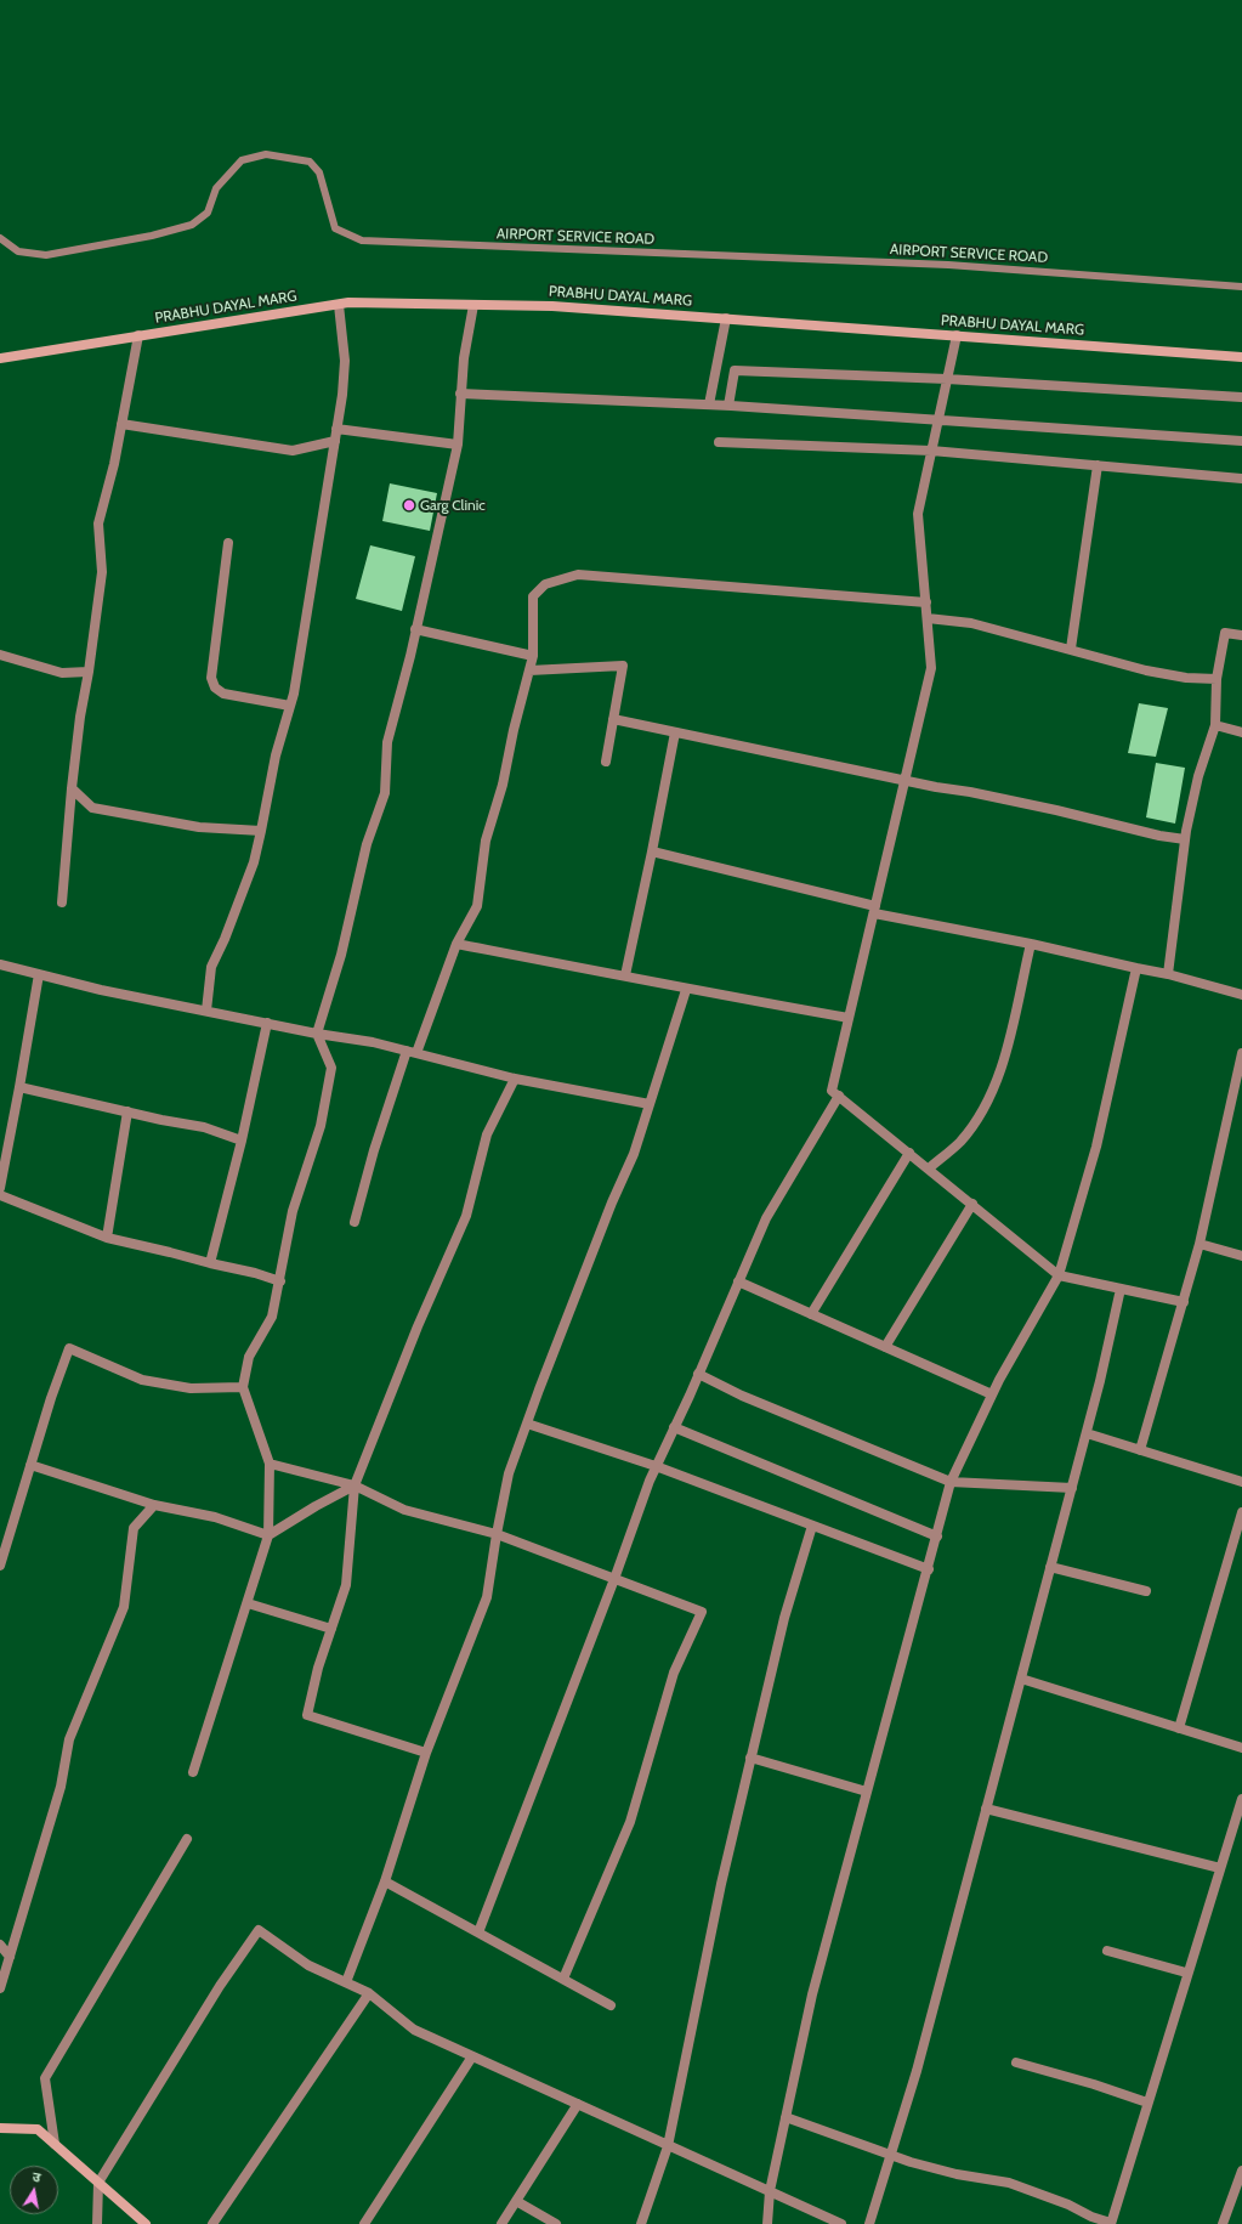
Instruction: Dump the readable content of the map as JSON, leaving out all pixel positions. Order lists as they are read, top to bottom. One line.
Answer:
{"streets":{"street":["PRABHU DAYAL MARG"],"lane":["AIRPORT SERVICE ROAD"]},"places":["Garg Clinic"],"north":"top"}
